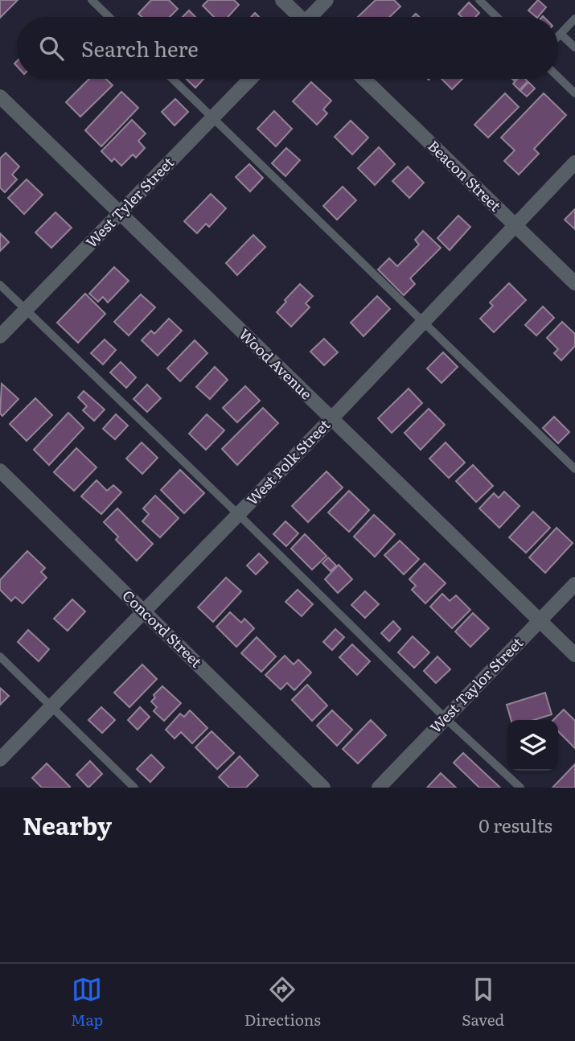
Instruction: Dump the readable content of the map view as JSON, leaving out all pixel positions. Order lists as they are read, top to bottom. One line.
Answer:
{"streets":{"street":["Beacon Street","West Tyler Street","Wood Avenue","West Polk Street","Concord Street","West Taylor Street"]},"crossings":[["Beacon Street","West Polk Street"],["West Tyler Street","Wood Avenue"],["Wood Avenue","West Polk Street"],["Wood Avenue","West Taylor Street"],["West Polk Street","Concord Street"]],"page":{"search":"Search here","heading":["Nearby","0 results"],"nav":["Map","Directions","Saved"]}}
